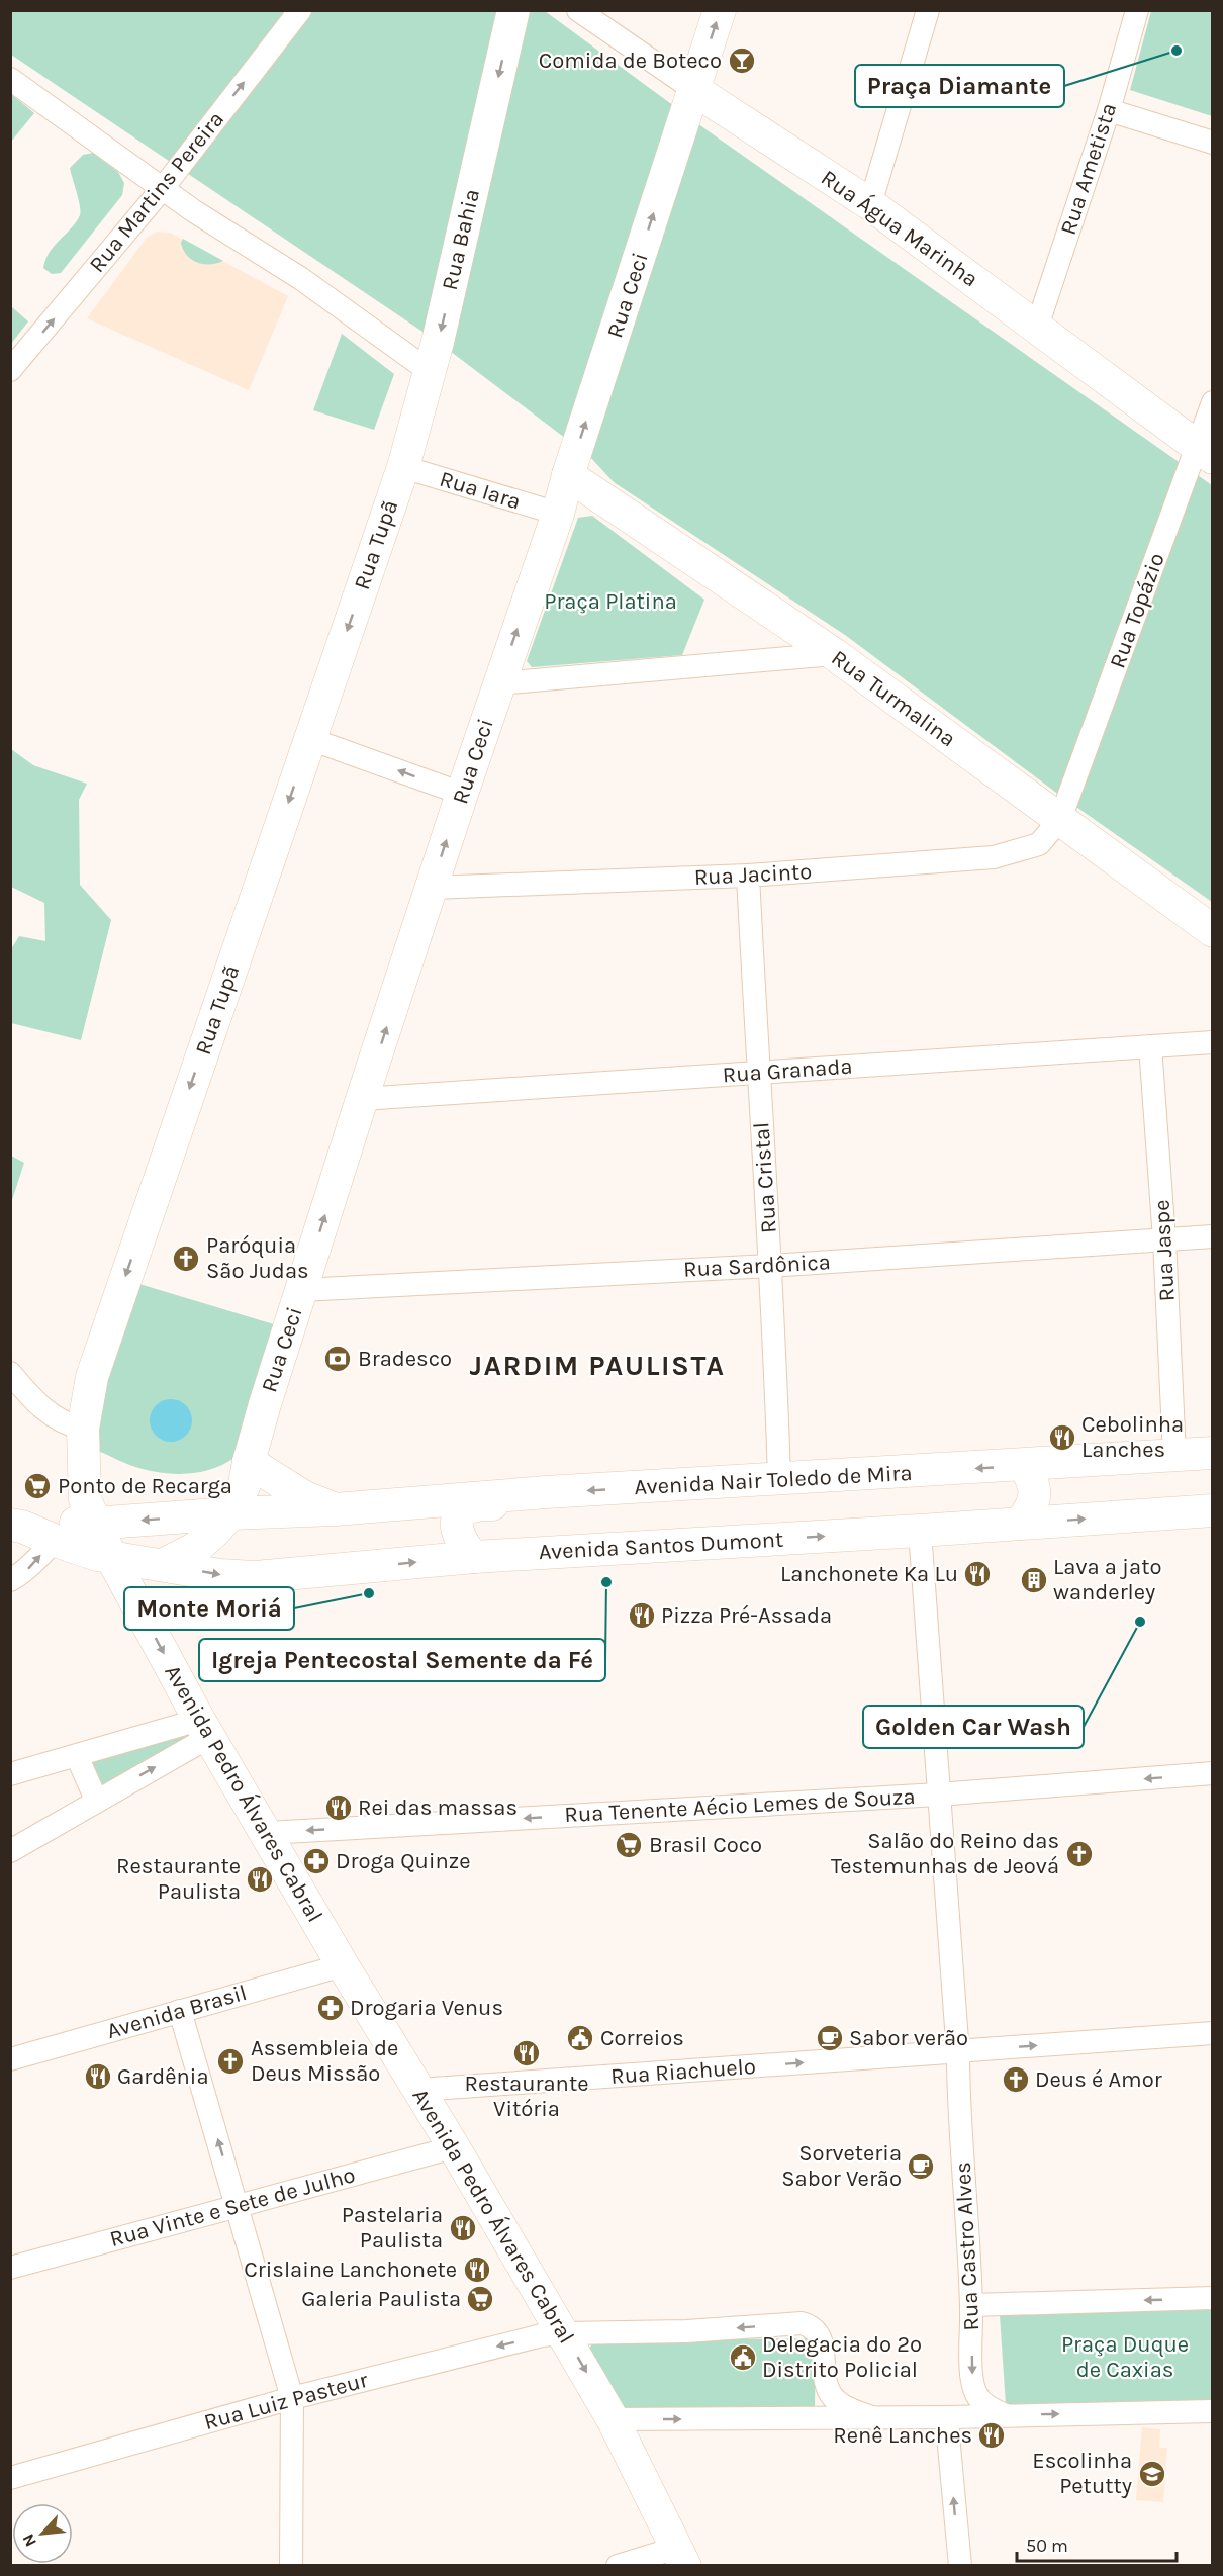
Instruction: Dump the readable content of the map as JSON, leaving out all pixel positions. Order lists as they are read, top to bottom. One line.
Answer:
{"streets":{"main road":["Rua Água Marinha","Rua Bahia","Rua Ceci","Rua Tupã","Rua Turmalina","Avenida Nair Toledo de Mira","Avenida Santos Dumont","Avenida Pedro Álvares Cabral"],"street":["Rua Ametista","Rua Martins Pereira","Rua Iara","Rua Topázio","Rua Jacinto","Rua Granada","Rua Cristal","Rua Jaspe","Rua Sardônica","Rua Tenente Aécio Lemes de Souza","Avenida Brasil","Rua Riachuelo","Rua Vinte e Sete de Julho","Rua Castro Alves","Rua Luiz Pasteur"]},"crossings":[["Rua Ametista","Rua Água Marinha"],["Rua Água Marinha","Rua Ceci"],["Rua Água Marinha","Rua Topázio"],["Rua Bahia","Rua Iara"],["Rua Bahia","Rua Tupã"],["Rua Ceci","Rua Iara"],["Rua Ceci","Rua Turmalina"],["Rua Ceci","Rua Jacinto"],["Rua Ceci","Rua Granada"],["Rua Ceci","Rua Sardônica"],["Rua Ceci","Avenida Santos Dumont"],["Rua Iara","Rua Tupã"],["Rua Tupã","Avenida Santos Dumont"],["Rua Tupã","Avenida Pedro Álvares Cabral"],["Rua Topázio","Rua Turmalina"],["Rua Topázio","Rua Jacinto"],["Rua Turmalina","Rua Jacinto"],["Rua Jacinto","Rua Cristal"],["Rua Granada","Rua Cristal"],["Rua Granada","Rua Jaspe"],["Rua Cristal","Rua Sardônica"],["Rua Cristal","Avenida Nair Toledo de Mira"],["Rua Jaspe","Rua Sardônica"],["Rua Jaspe","Avenida Nair Toledo de Mira"],["Avenida Santos Dumont","Avenida Pedro Álvares Cabral"],["Avenida Santos Dumont","Rua Castro Alves"],["Avenida Pedro Álvares Cabral","Rua Tenente Aécio Lemes de Souza"],["Avenida Pedro Álvares Cabral","Avenida Brasil"],["Avenida Pedro Álvares Cabral","Rua Riachuelo"],["Avenida Pedro Álvares Cabral","Rua Vinte e Sete de Julho"],["Avenida Pedro Álvares Cabral","Rua Luiz Pasteur"],["Rua Tenente Aécio Lemes de Souza","Rua Castro Alves"],["Rua Riachuelo","Rua Castro Alves"]],"one_way":["Rua Martins Pereira","Rua Bahia","Rua Ceci","Rua Tupã","Avenida Nair Toledo de Mira","Avenida Santos Dumont","Rua Tenente Aécio Lemes de Souza","Rua Riachuelo","Rua Luiz Pasteur"],"districts":["JARDIM PAULISTA"],"parks":["Praça Platina","Praça Duque de Caxias"],"places":{"other":["Praça Diamante","Igreja Pentecostal Semente da Fé","Monte Moriá","Golden Car Wash"],"bar":["Comida de Boteco"],"church":["Paróquia São Judas","Salão do Reino das Testemunhas de Jeová","Assembleia de Deus Missão","Deus é Amor"],"bank":["Bradesco"],"restaurant":["Cebolinha Lanches","Lanchonete Ka Lu","Pizza Pré-Assada","Rei das massas","Restaurante Paulista","Restaurante Vitória","Gardênia","Pastelaria Paulista","Crislaine Lanchonete","Renê Lanches"],"supermarket":["Ponto de Recarga","Brasil Coco","Galeria Paulista"],"building":["Lava a jato wanderley"],"pharmacy":["Droga Quinze","Drogaria Venus"],"public building":["Correios","Delegacia do 2º Distrito Policial"],"cafe":["Sabor verão","Sorveteria Sabor Verão"],"school or university":["Escolinha Petutty"]},"scale_bar":"50 m","north":"bottom left"}
